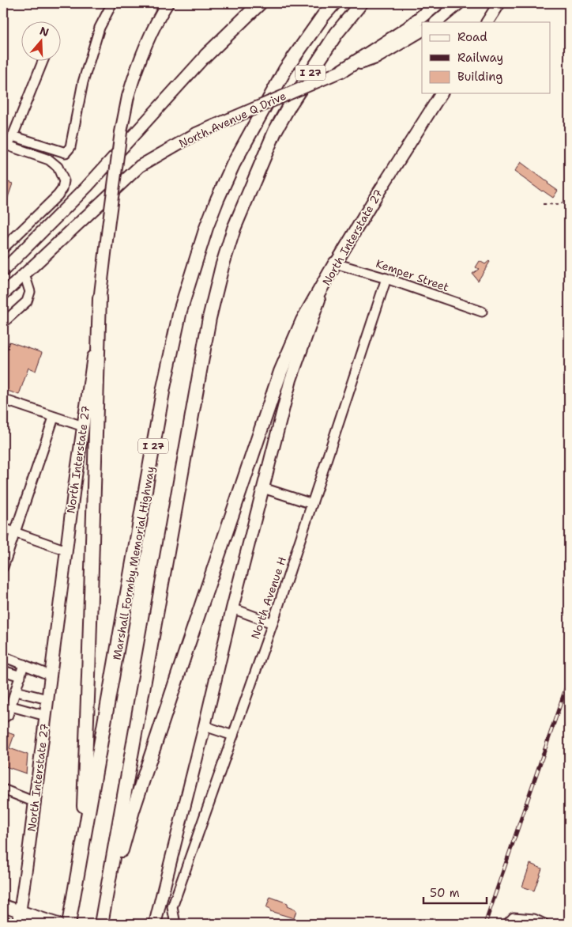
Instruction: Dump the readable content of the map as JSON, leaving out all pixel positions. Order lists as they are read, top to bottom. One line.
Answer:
{"streets":{"highway":["I 27","Marshall Formby Memorial Highway"],"main road":["North Avenue Q Drive","North Interstate 27"],"street":["Kemper Street","North Avenue H"]},"crossings":[["North Interstate 27","Kemper Street"],["Kemper Street","North Avenue H"]],"legend":["Road","Railway","Building"],"scale_bar":"50 m","north":"top"}
